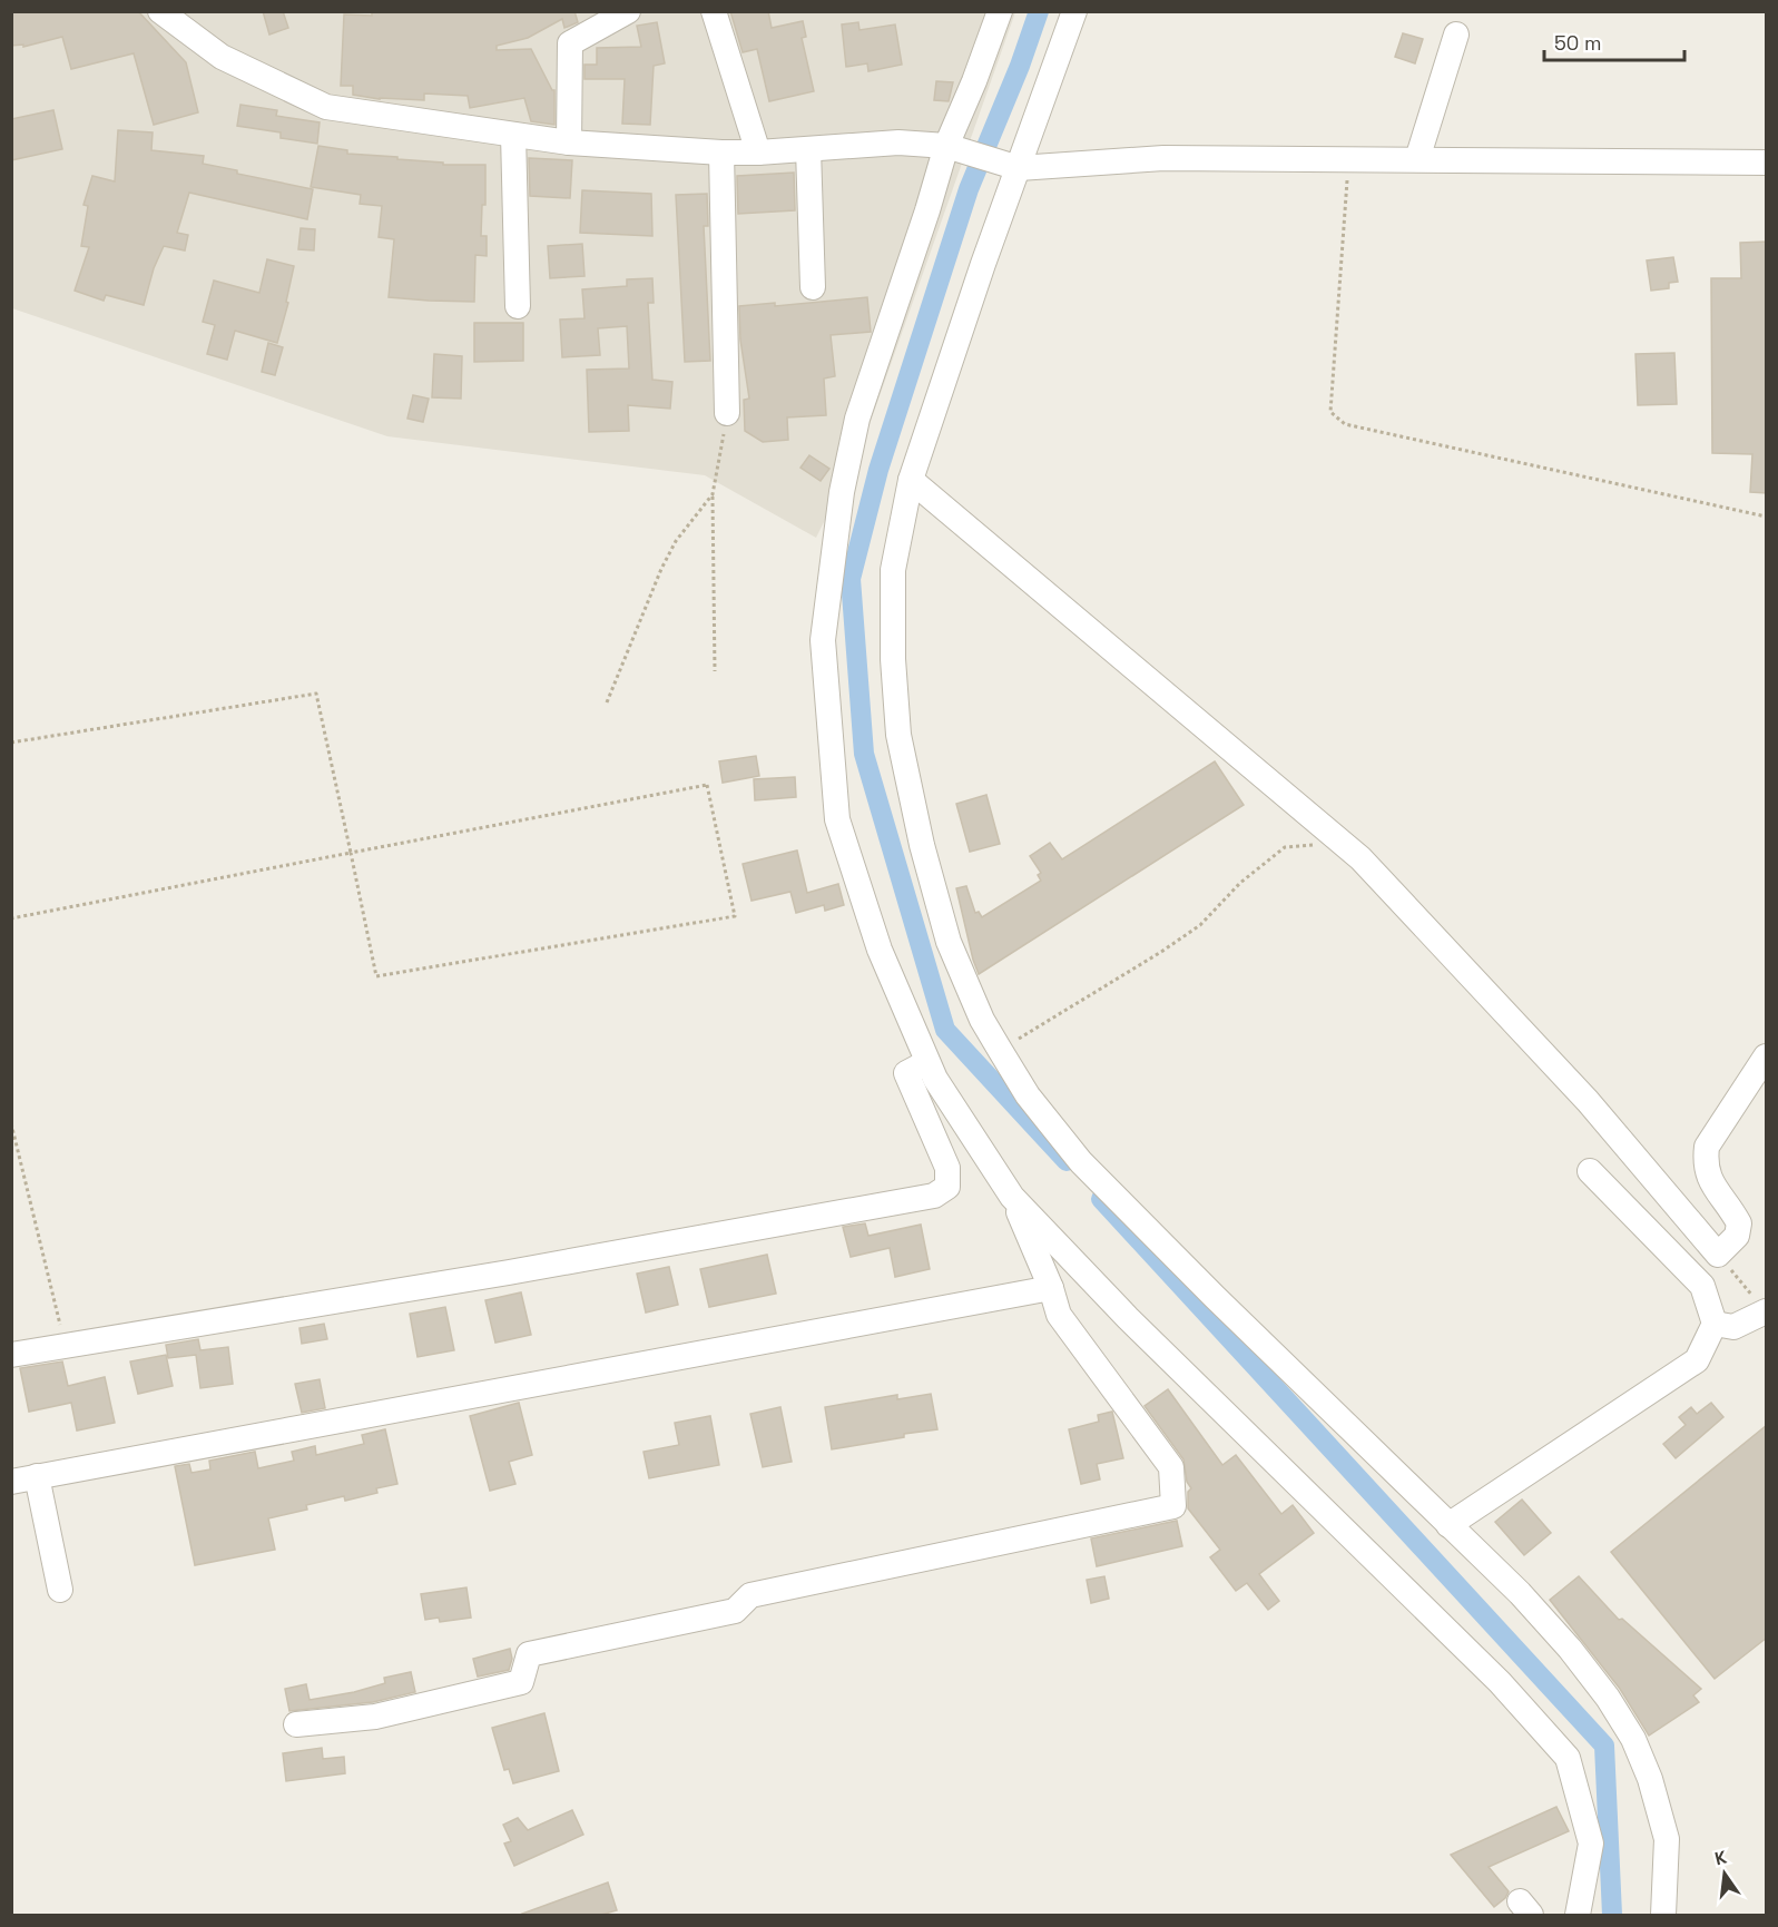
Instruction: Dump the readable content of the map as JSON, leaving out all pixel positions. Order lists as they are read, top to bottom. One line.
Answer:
{"scale_bar":"50 m","north":"top"}
